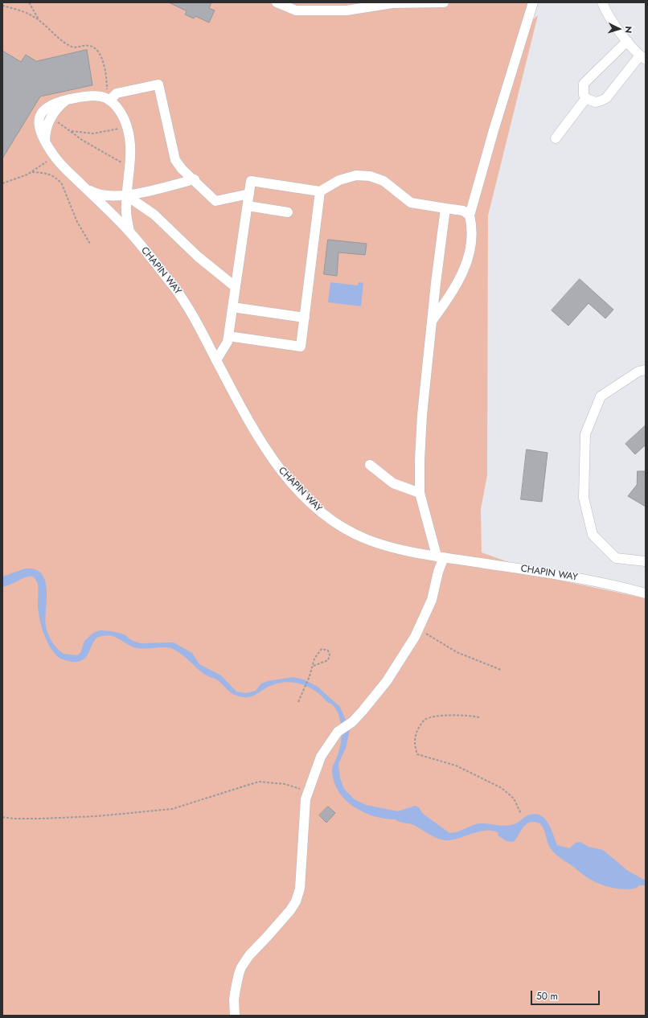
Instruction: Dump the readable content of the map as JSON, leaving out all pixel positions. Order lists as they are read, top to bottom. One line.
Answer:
{"streets":{"street":["CHAPIN WAY"]},"scale_bar":"50 m","north":"right"}
